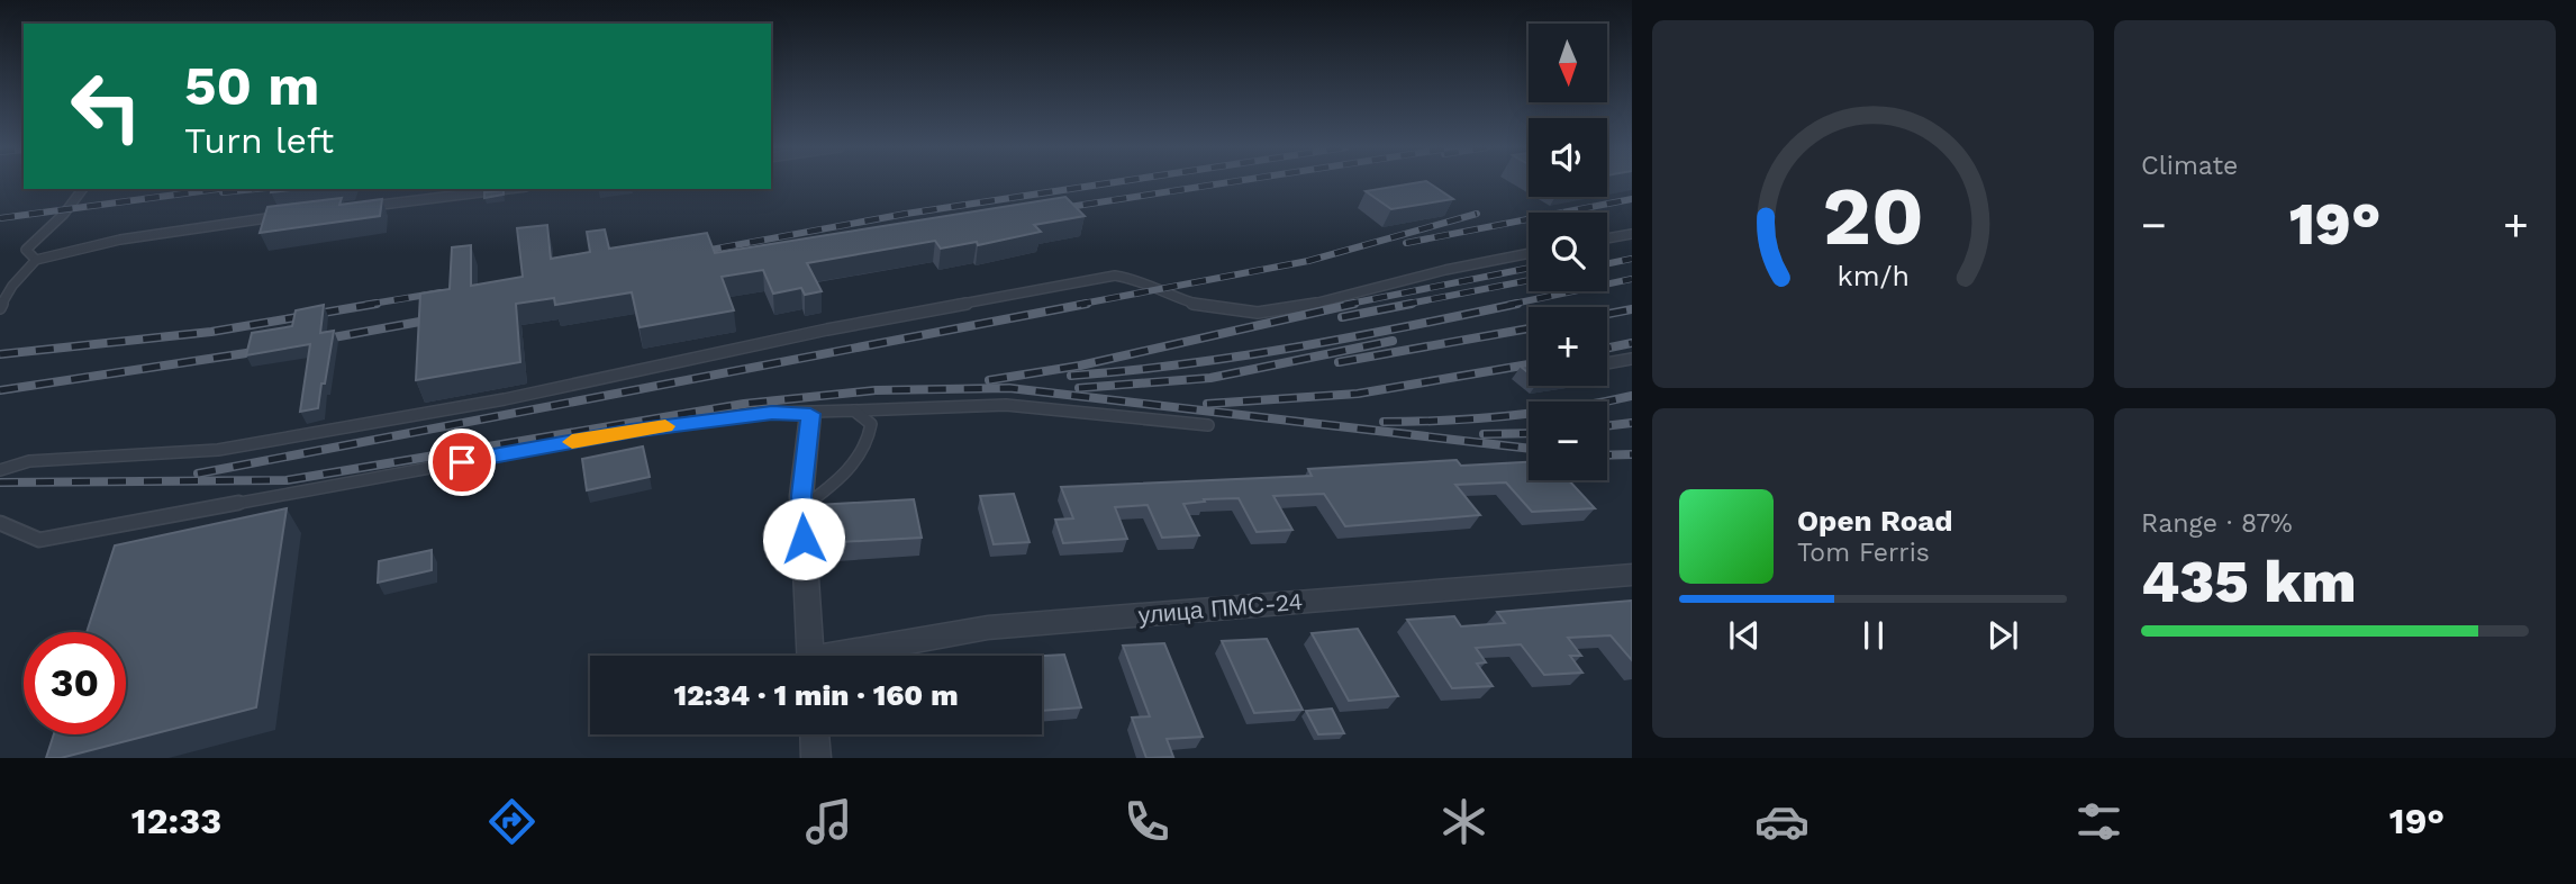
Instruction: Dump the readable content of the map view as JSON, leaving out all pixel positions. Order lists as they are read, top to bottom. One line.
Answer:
{"streets":{"street":["улица ПМС-24"]},"north":"bottom","page":{"tile":["Climate",["Range · 87%","435 km"]],"map_buttons":["+","−"],"turn":["50 m","Turn left"],"heat":["−","19°","+"],"song":["Open Road","Tom Ferris"],"limit":"30","trip":"12:34 · 1 min · 160 m","tabs":["12:33","19°"],"gauge":["20","km/h"]}}
